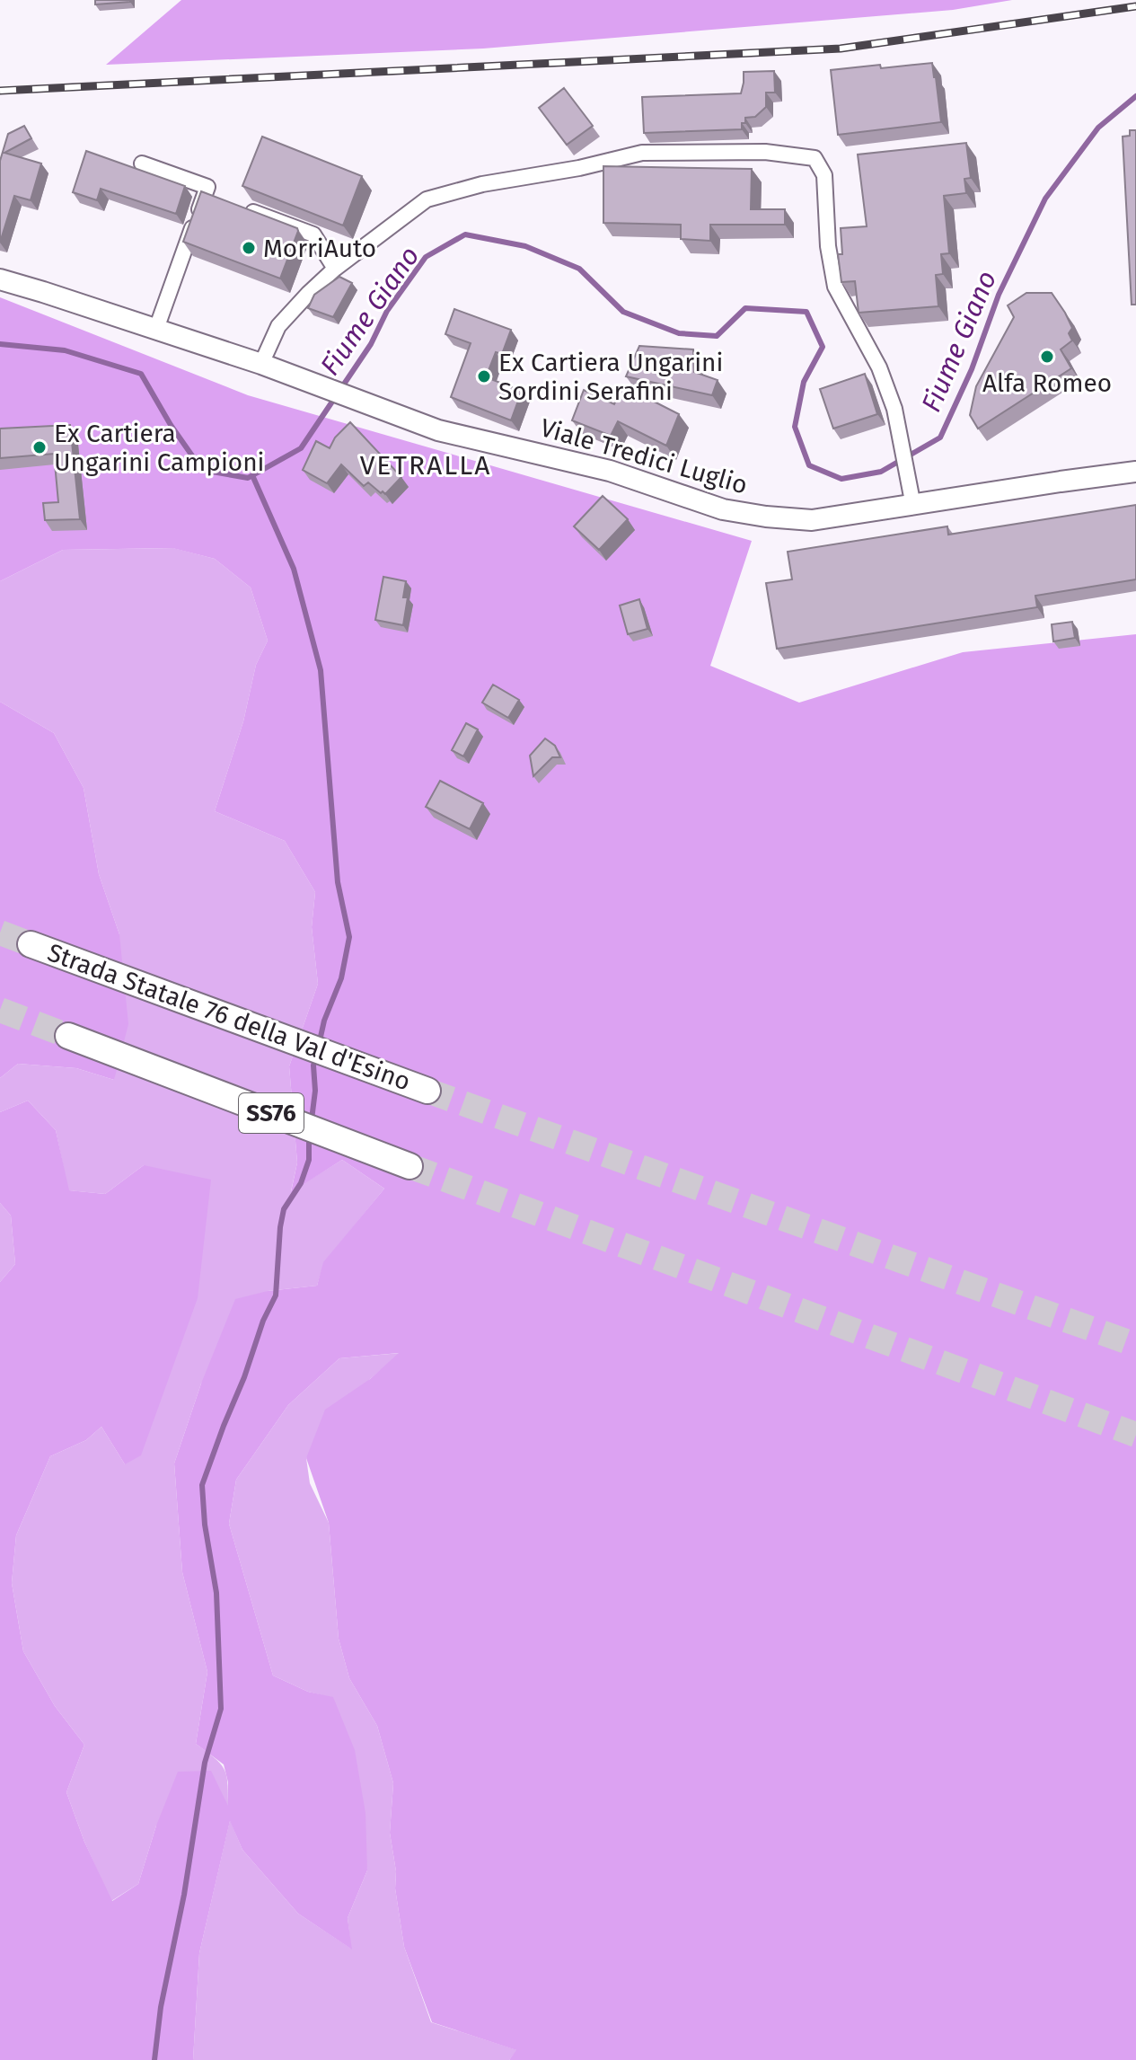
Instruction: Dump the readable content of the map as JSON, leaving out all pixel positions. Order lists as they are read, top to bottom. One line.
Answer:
{"streets":{"highway":["Strada Statale 76 della Val d'Esino","SS76"],"main road":["Viale Tredici Luglio"]},"districts":["VETRALLA"],"water":["Fiume Giano"],"places":["MorriAuto","Alfa Romeo","Ex Cartiera Ungarini Sordini Serafini","Ex Cartiera Ungarini Campioni"]}
